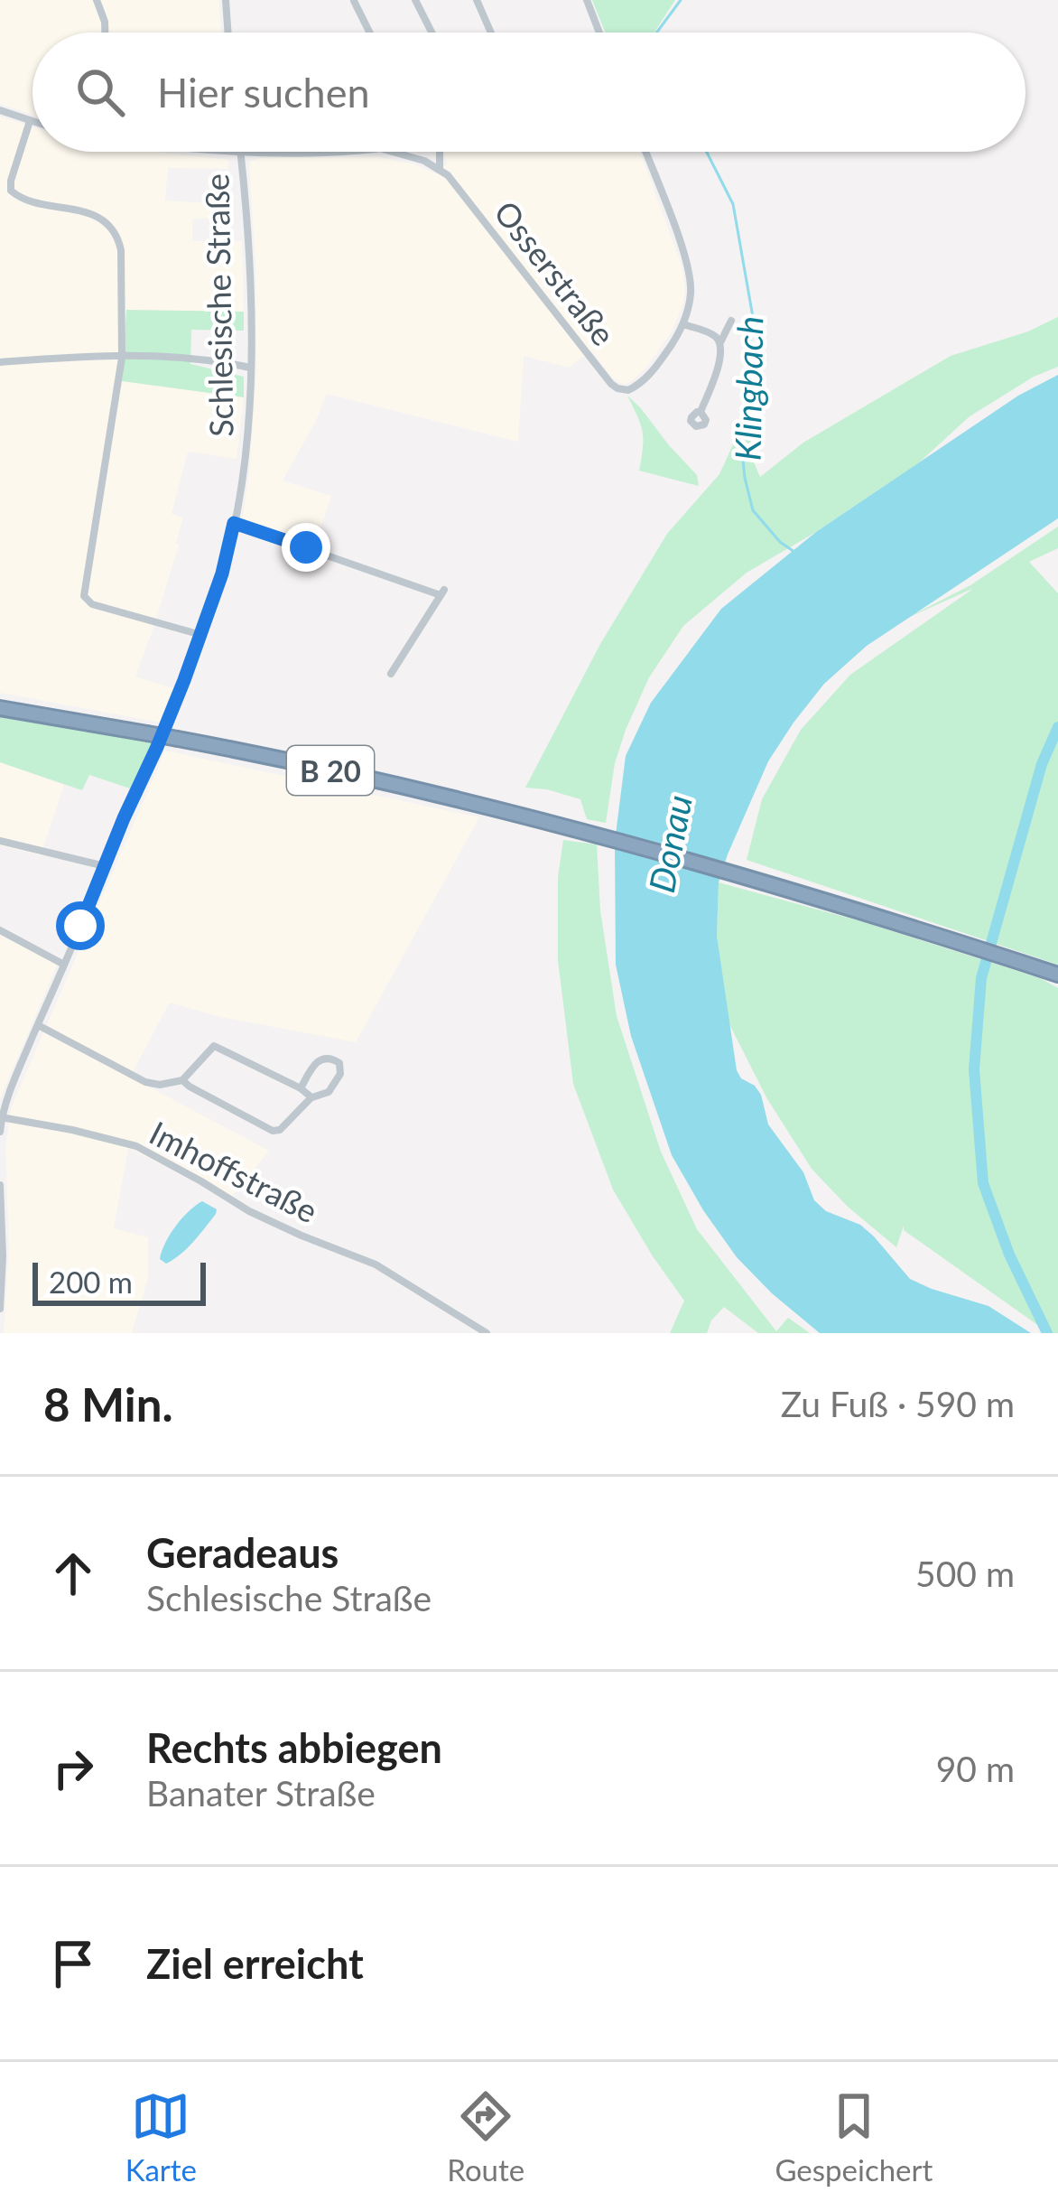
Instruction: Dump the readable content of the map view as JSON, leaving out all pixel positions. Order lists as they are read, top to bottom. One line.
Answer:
{"streets":{"highway":["B 20"],"street":["Osserstraße","Schlesische Straße","Imhoffstraße"]},"crossings":[["Schlesische Straße","Imhoffstraße"]],"water":["Klingbach","Donau"],"scale_bar":"200 m","page":{"search":"Hier suchen","scale":"200 m","heading":["8 Min.","Zu Fuß · 590 m"],"list":[["Geradeaus","Schlesische Straße","500 m"],["Rechts abbiegen","Banater Straße","90 m"],"Ziel erreicht"],"nav":["Karte","Route","Gespeichert"]}}
